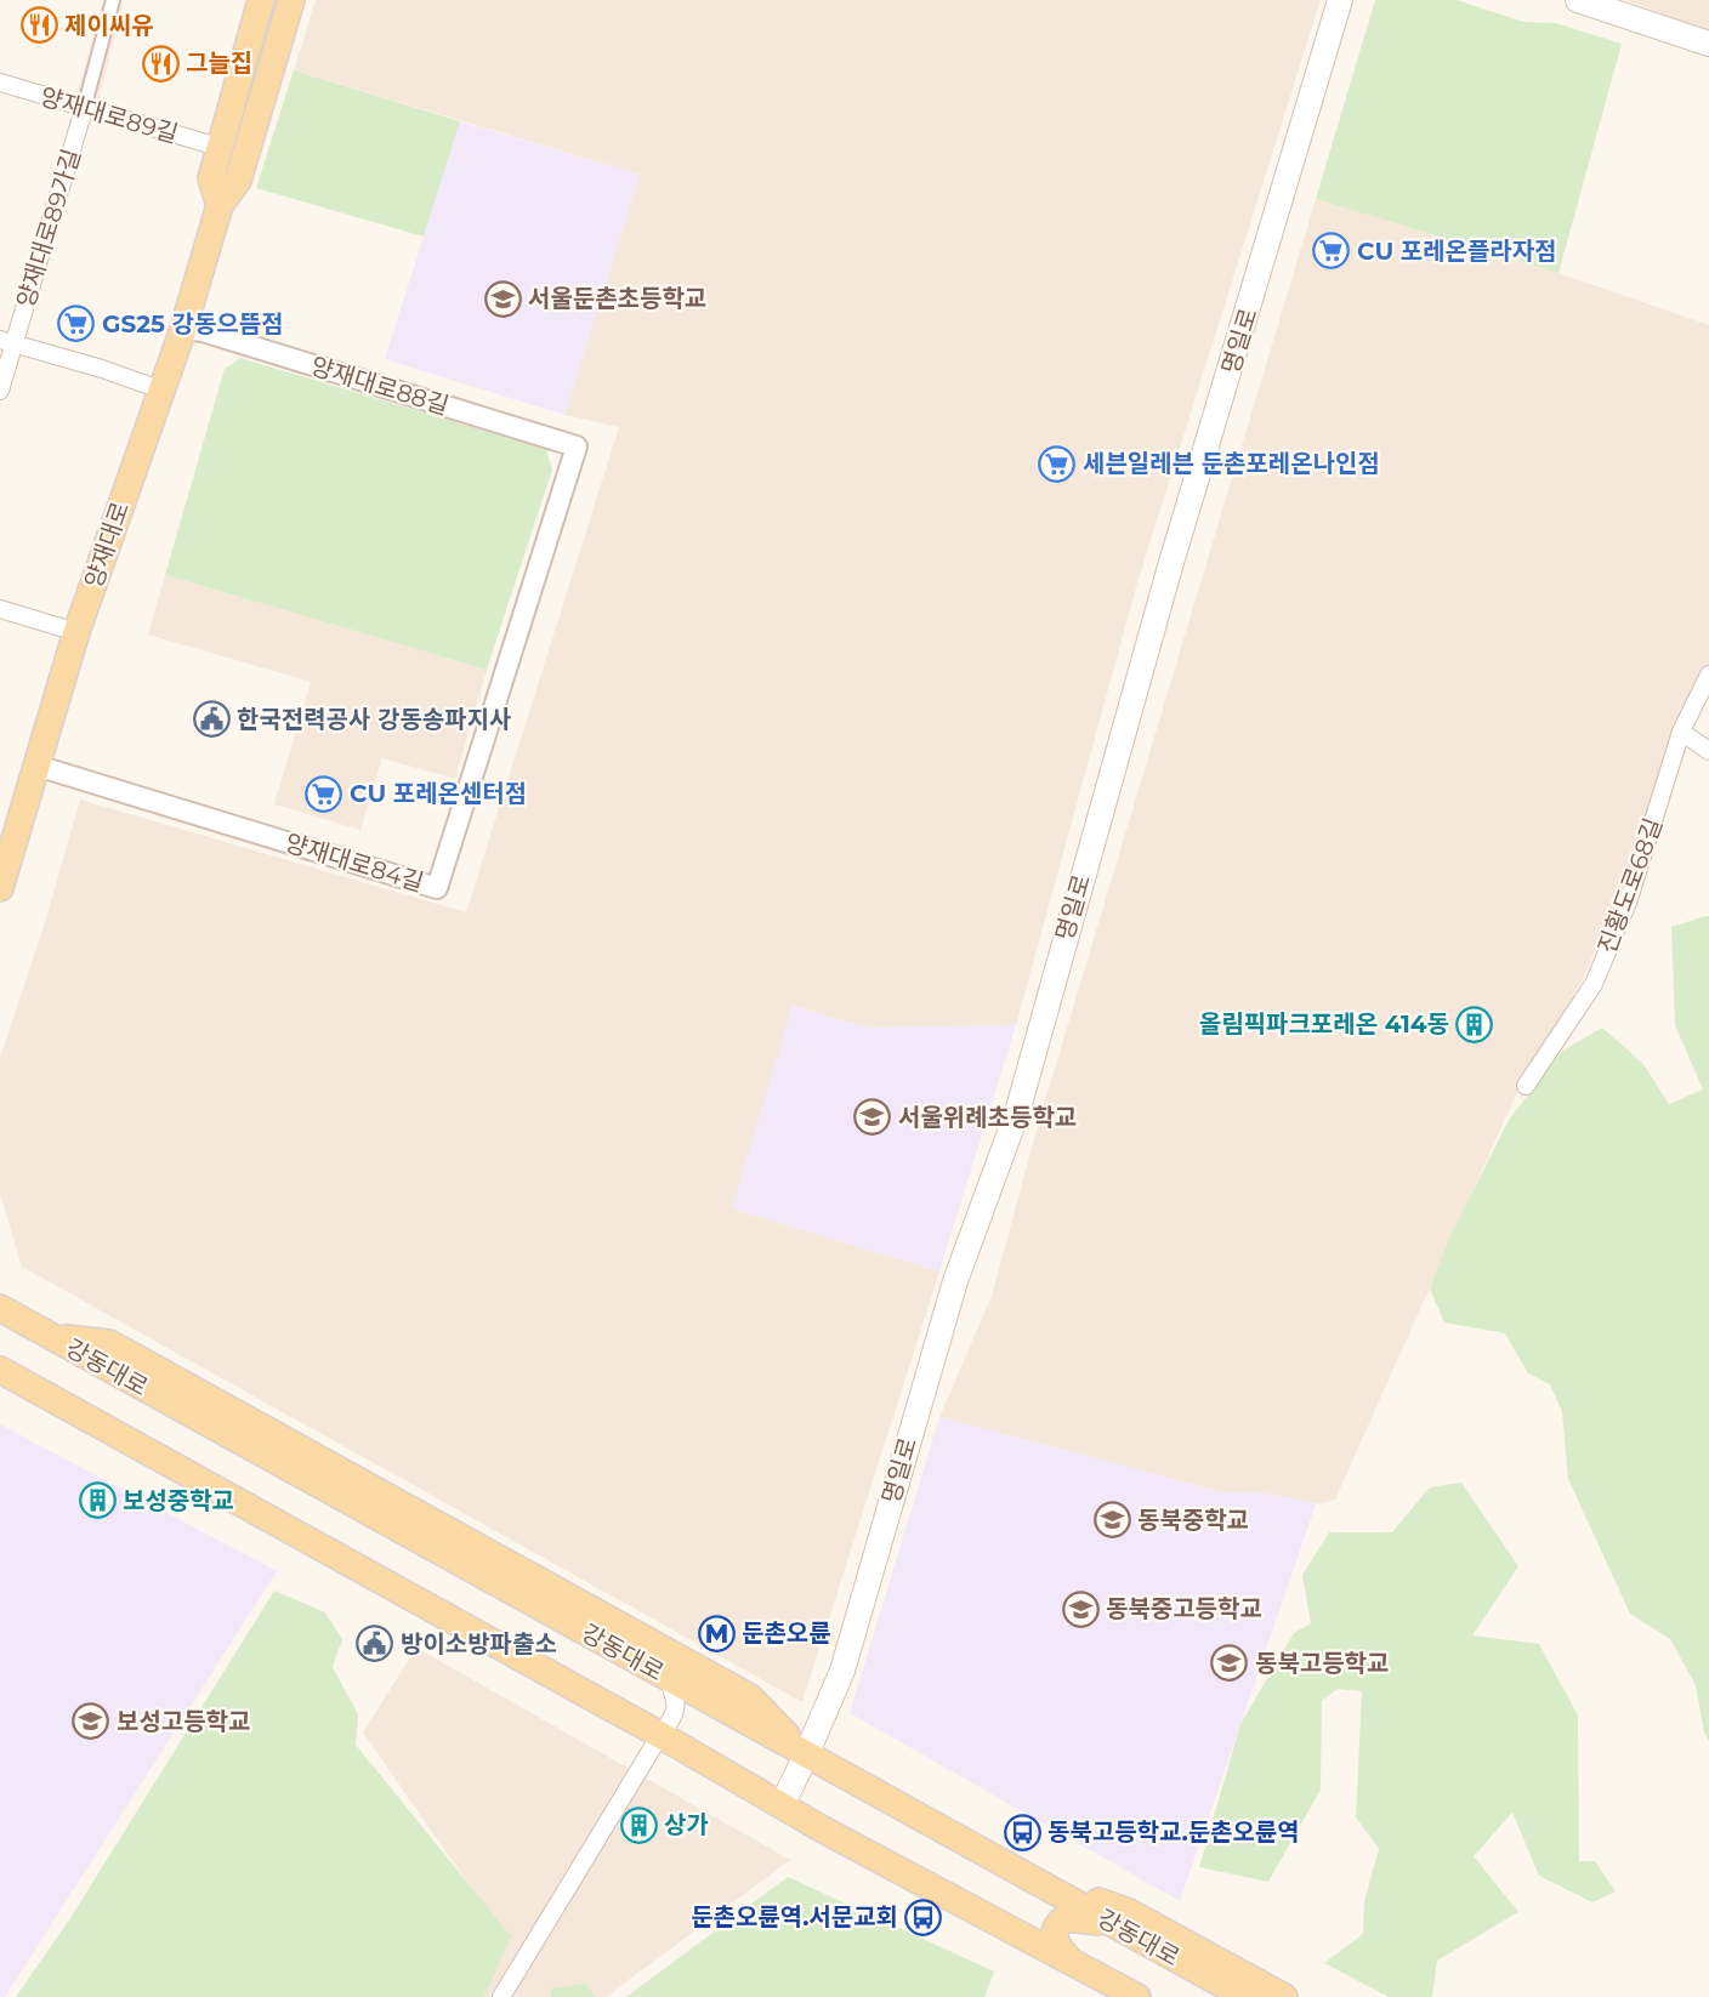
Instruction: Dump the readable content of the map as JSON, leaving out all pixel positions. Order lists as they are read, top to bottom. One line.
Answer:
{"streets":{"main road":["명일로","양재대로","강동대로"],"street":["양재대로89길","양재대로89가길","양재대로88길","양재대로84길","진황도로68길"]},"crossings":[["양재대로89길","양재대로89가길"],["양재대로89길","양재대로"],["명일로","강동대로"],["양재대로88길","양재대로"],["양재대로88길","양재대로84길"],["양재대로","양재대로84길"]],"places":{"restaurant":["제이씨유","그늘집"],"supermarket":["CU 포레온플라자점","GS25 강동으뜸점","세븐일레븐 둔촌포레온나인점","CU 포레온센터점"],"school or university":["서울둔촌초등학교","서울위례초등학교","동북중학교","동북중고등학교","동북고등학교","보성고등학교"],"public building":["한국전력공사 강동송파지사","방이소방파출소"],"building":["올림픽파크포레온 414동","보성중학교","상가"],"metro station":["둔촌오륜"],"bus stop":["동북고등학교.둔촌오륜역","둔촌오륜역.서문교회"]}}
